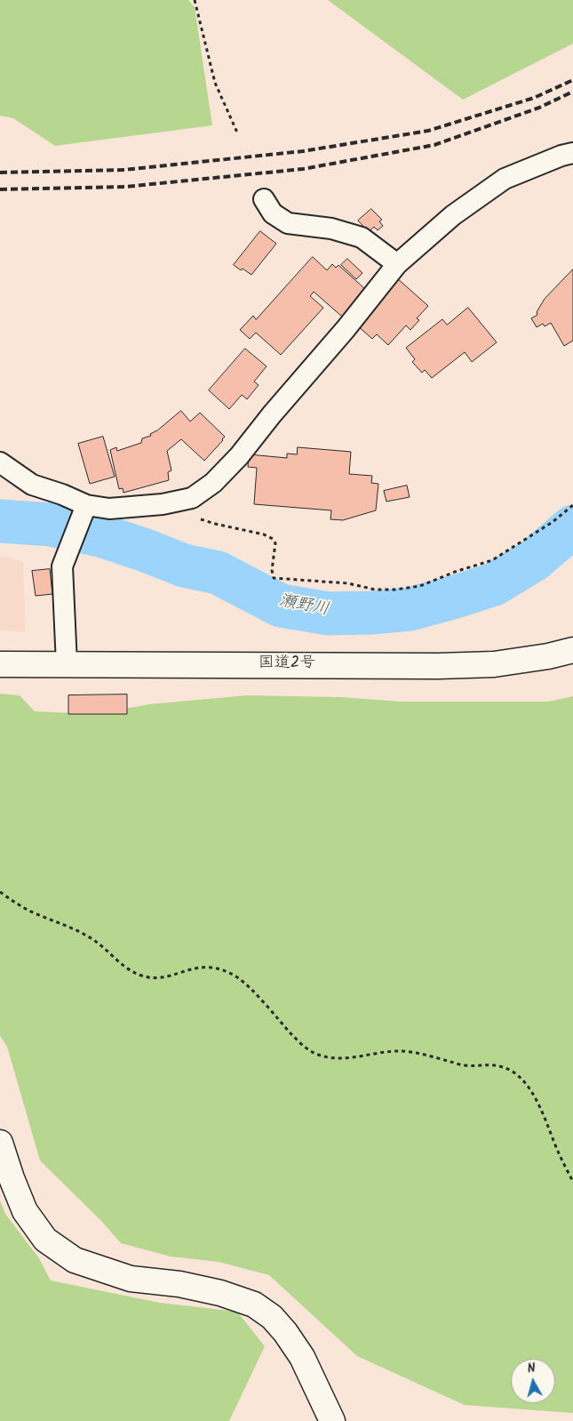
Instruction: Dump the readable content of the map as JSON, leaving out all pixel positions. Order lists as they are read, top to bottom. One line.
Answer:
{"streets":{"main road":["国道2号"]},"water":["瀬野川"],"north":"top"}
